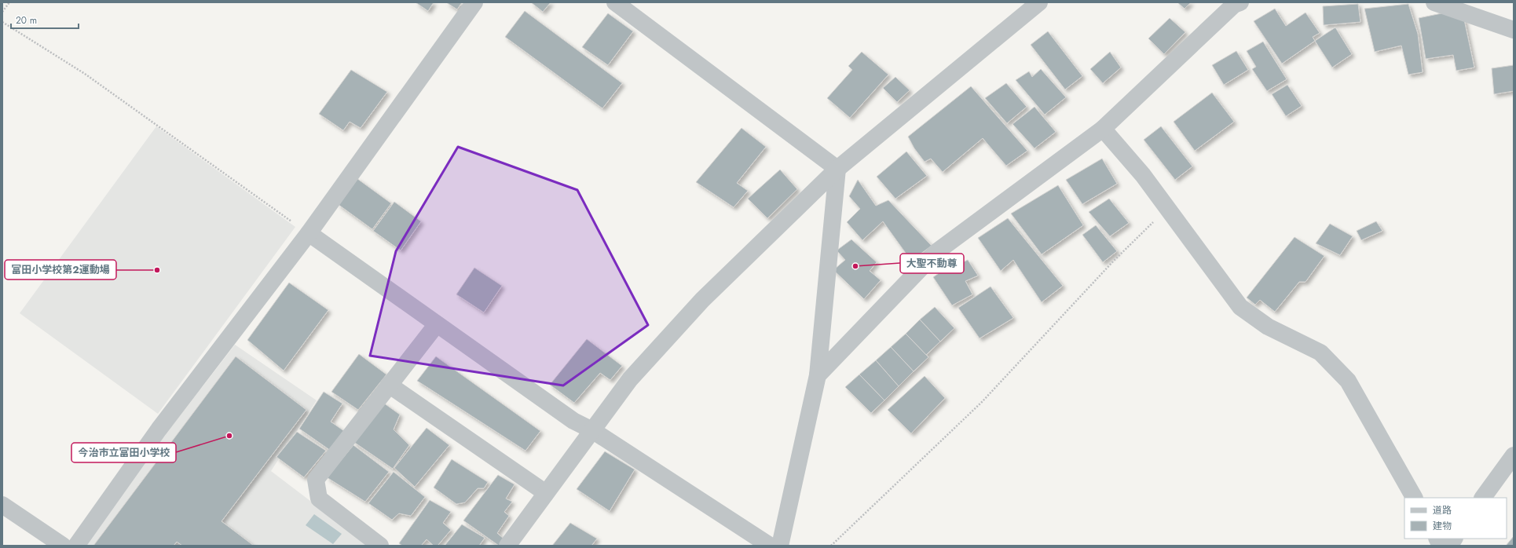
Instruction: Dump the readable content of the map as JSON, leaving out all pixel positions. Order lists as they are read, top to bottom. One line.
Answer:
{"places":["大聖不動尊","富田小学校第2運動場","今治市立富田小学校"],"legend":["道路","建物"],"scale_bar":"20 m"}
